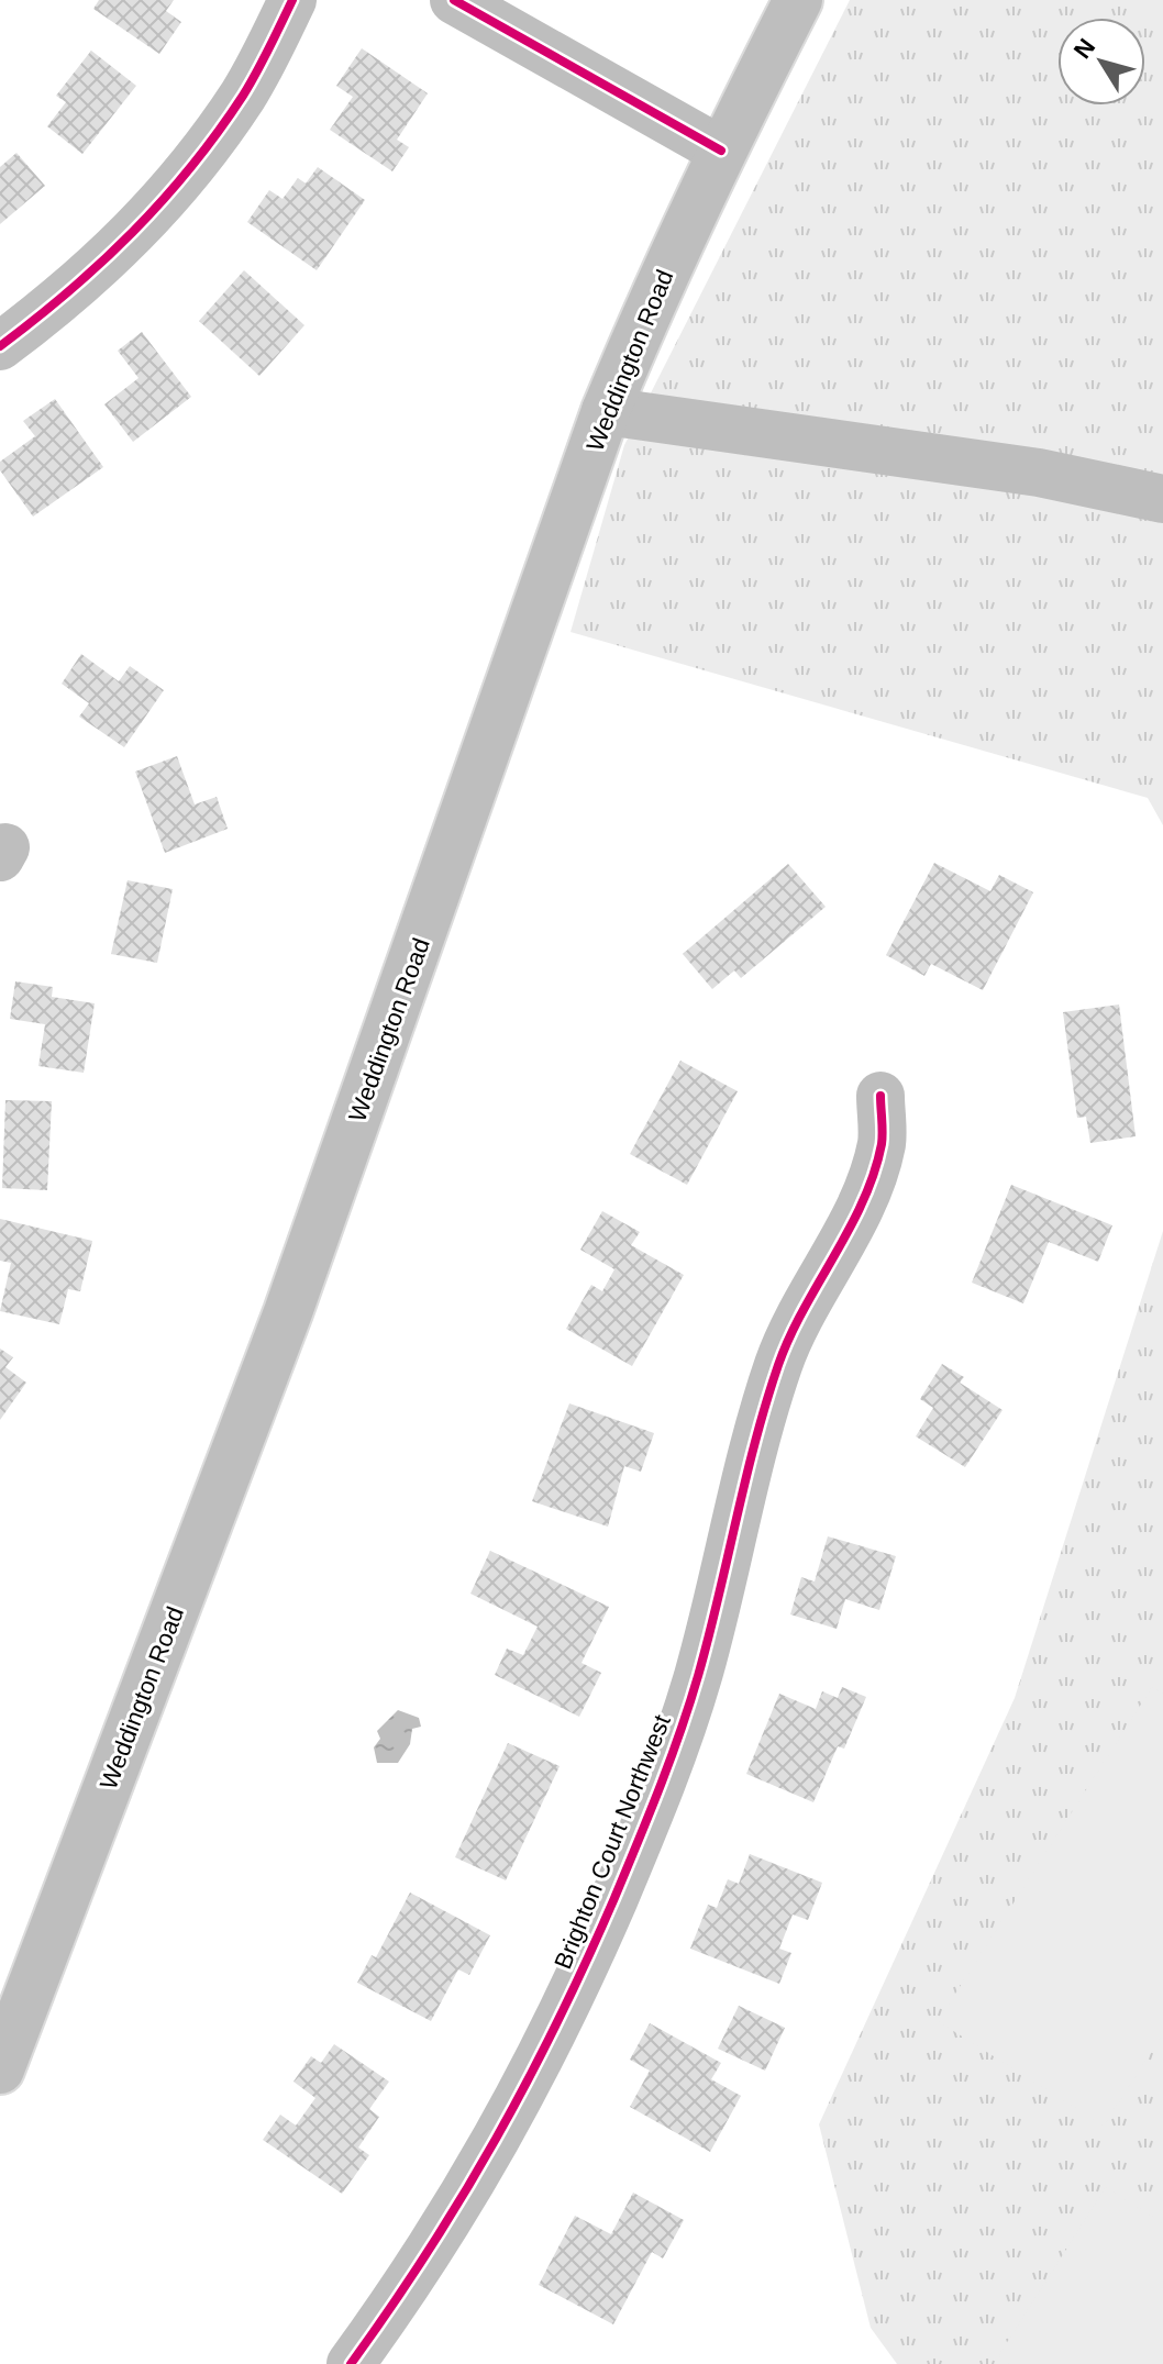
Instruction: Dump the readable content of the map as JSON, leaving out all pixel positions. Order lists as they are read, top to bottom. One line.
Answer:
{"streets":{"main road":["Weddington Road","Brighton Court Northwest"]},"north":"top left"}
